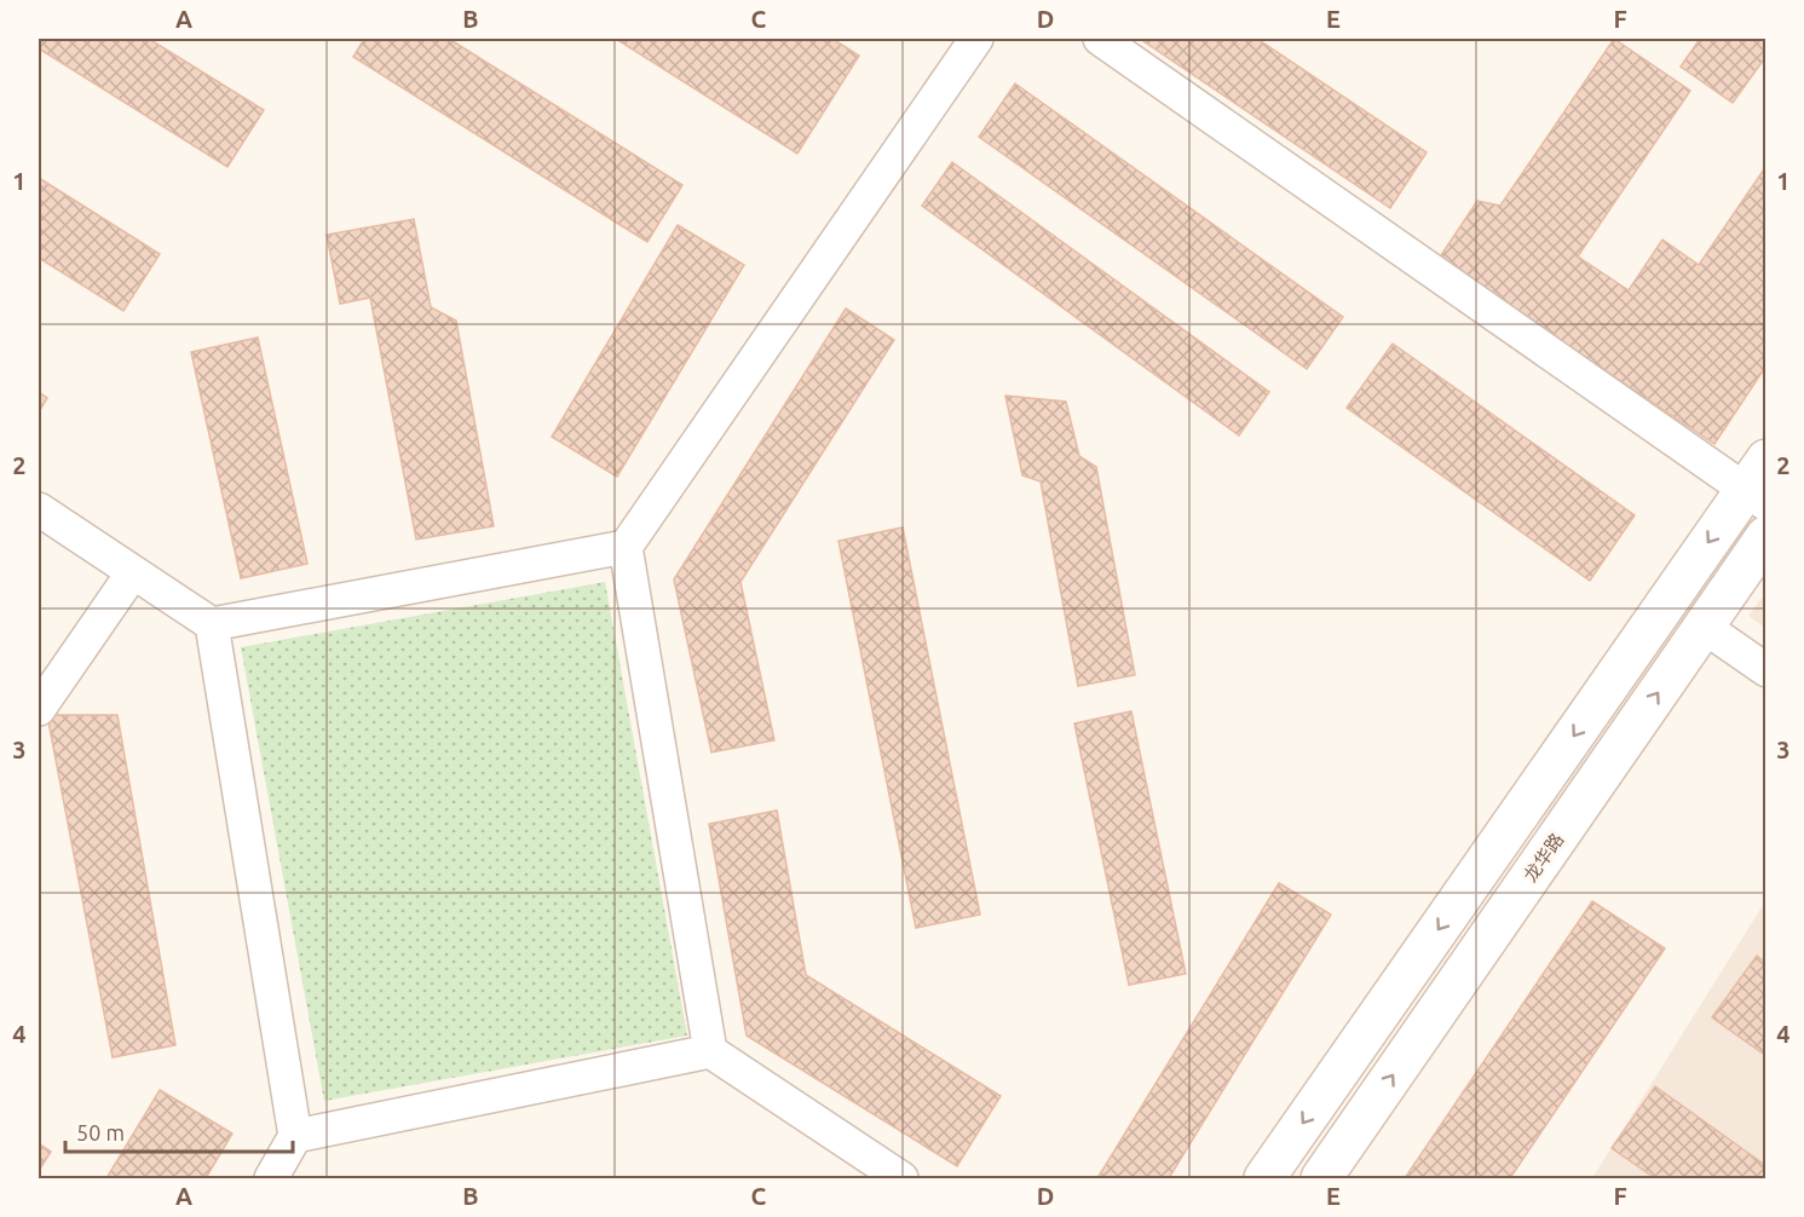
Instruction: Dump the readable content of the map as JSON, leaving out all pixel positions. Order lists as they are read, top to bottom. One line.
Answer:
{"streets":{"main road":["龙华路"]},"scale_bar":"50 m","grid":{"columns":["A","B","C","D","E","F"],"rows":["1","2","3","4"]}}
